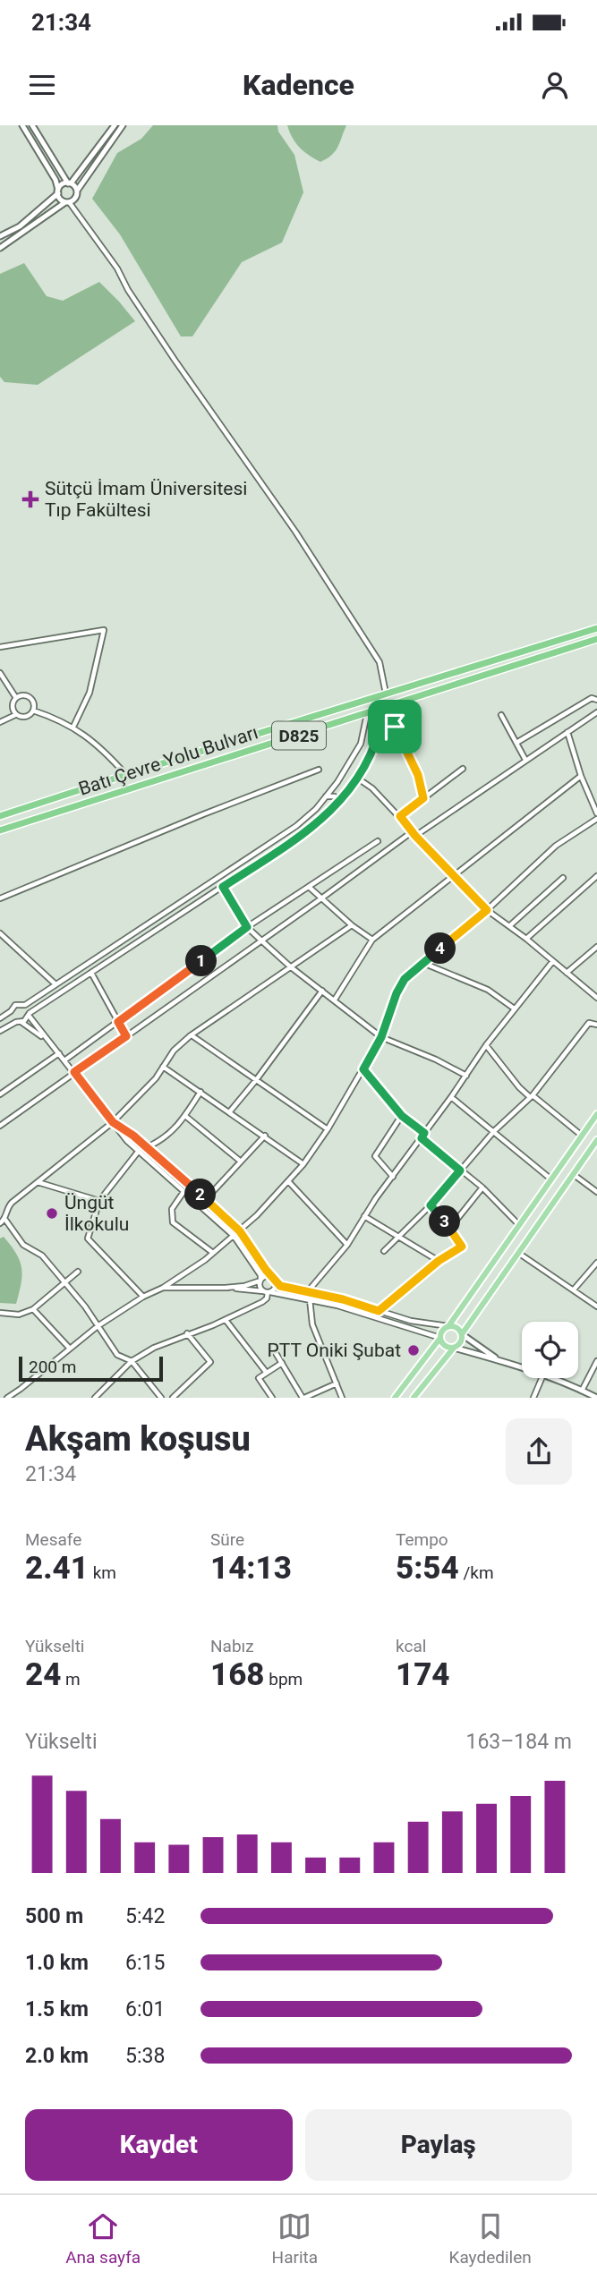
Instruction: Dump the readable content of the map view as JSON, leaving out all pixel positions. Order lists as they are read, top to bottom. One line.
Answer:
{"streets":{"highway":["D825","Batı Çevre Yolu Bulvarı"]},"places":{"health":["Sütçü İmam Üniversitesi Tıp Fakültesi"],"other":["Üngüt İlkokulu","PTT Oniki Şubat"]},"scale_bar":"200 m","page":{"status":"21:34","header":"Kadence","pins":["4","1","2","3"],"scale":"200 m","heading":["Akşam koşusu","21:34"],"stats":[["Mesafe","2.41 km"],["Süre","14:13"],["Tempo","5:54 /km"],["Yükselti","24 m"],["Nabız","168 bpm"],["kcal","174"]],"chart":["Yükselti","163–184 m"],"list":[{"name":"500 m","note":"5:42"},{"name":"1.0 km","note":"6:15"},{"name":"1.5 km","note":"6:01"},{"name":"2.0 km","note":"5:38"}],"buttons":["Kaydet","Paylaş"],"tabs":["Ana sayfa","Harita","Kaydedilen"]}}
